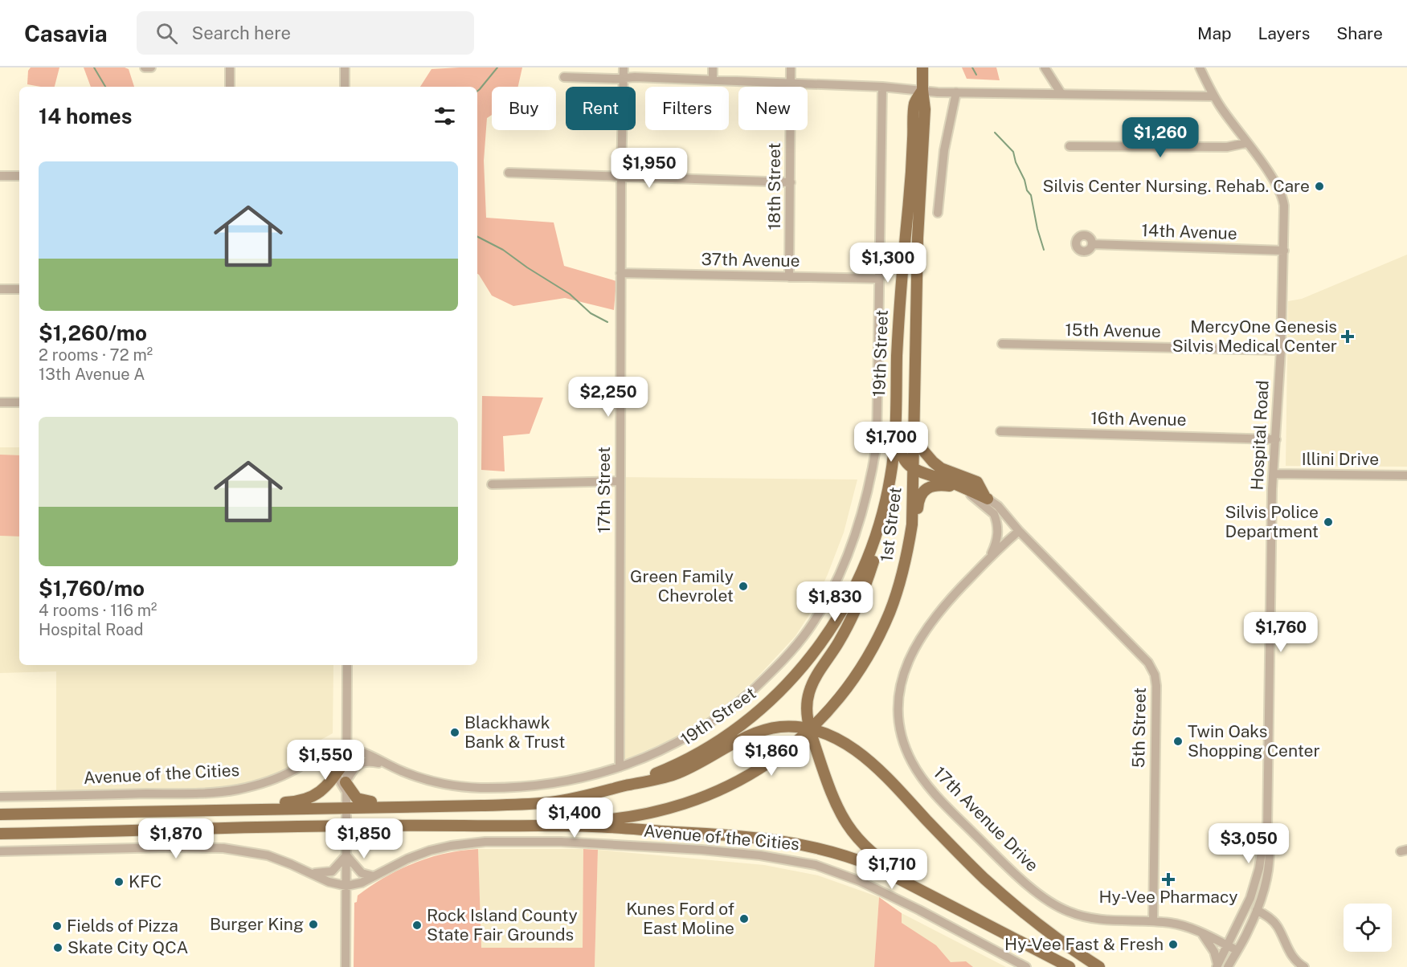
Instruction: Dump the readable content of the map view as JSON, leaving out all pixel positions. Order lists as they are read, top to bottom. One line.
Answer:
{"streets":{"main road":["19th Street","1st Street","Avenue of the Cities"],"street":["18th Street","14th Avenue","37th Avenue","15th Avenue","16th Avenue","Hospital Road","Illini Drive","17th Street","5th Street","17th Avenue Drive"]},"crossings":[["18th Street","37th Avenue"],["14th Avenue","Hospital Road"],["37th Avenue","19th Street"],["37th Avenue","17th Street"],["15th Avenue","Hospital Road"],["19th Street","17th Street"],["19th Street","1st Street"],["19th Street","Avenue of the Cities"],["16th Avenue","Hospital Road"],["Hospital Road","Illini Drive"],["Hospital Road","17th Avenue Drive"],["1st Street","Avenue of the Cities"],["5th Street","17th Avenue Drive"]],"places":{"other":["Silvis Center Nursing. Rehab. Care","Silvis Police Department","Green Family Chevrolet","Blackhawk Bank & Trust","Twin Oaks Shopping Center","KFC","Kunes Ford of East Moline","Burger King","Rock Island County State Fair Grounds","Fields of Pizza","Hy-Vee Fast & Fresh","Skate City QCA"],"health":["MercyOne Genesis Silvis Medical Center","Hy-Vee Pharmacy"]},"page":{"header":"Casavia","search":"Search here","nav":["Map","Layers","Share"],"chip":["Buy","Rent","Filters","New"],"heading":"14 homes","price":["$1,260","$1,950","$1,300","$2,250","$1,700","$1,830","$1,760","$1,860","$1,550","$1,400","$1,870","$1,850","$3,050","$1,710"],"list":[{"name":"$1,260/mo","note":"2 rooms · 72 m² · 13th Avenue A"},{"name":"$1,760/mo","note":"4 rooms · 116 m² · Hospital Road"}]}}
